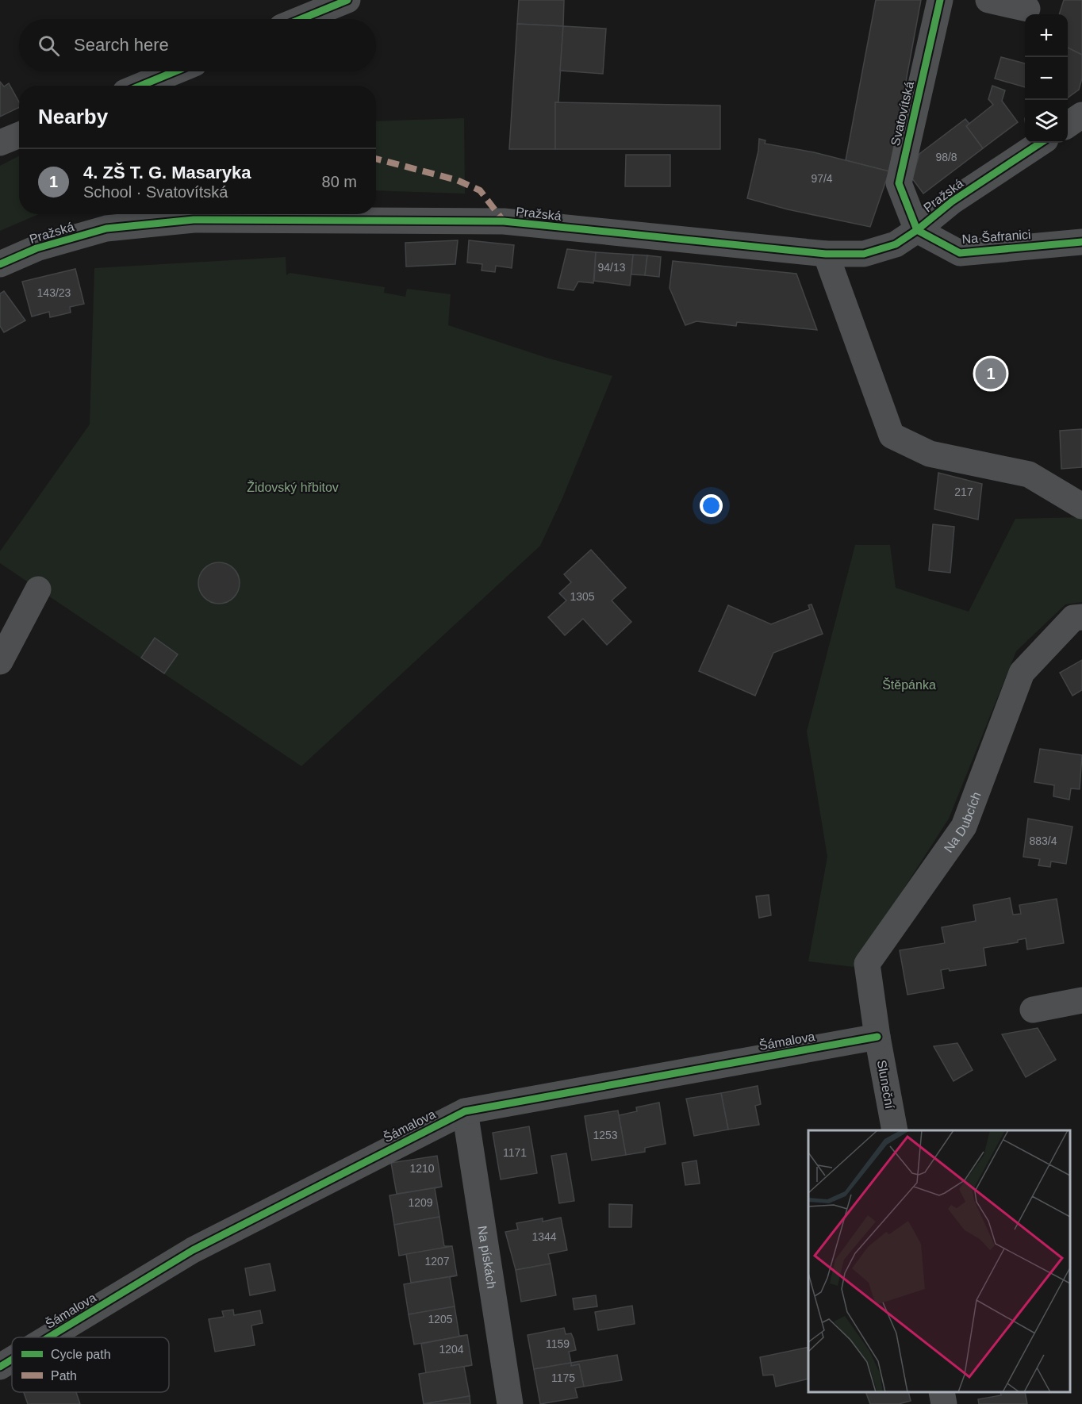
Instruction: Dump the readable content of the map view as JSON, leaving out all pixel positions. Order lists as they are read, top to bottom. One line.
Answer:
{"streets":{"street":["Svatovítská","Pražská","Na Šafranici","Na Dubcích","Šámalova","Sluneční","Na pískách"]},"crossings":[["Svatovítská","Pražská"],["Svatovítská","Na Šafranici"],["Pražská","Na Šafranici"],["Na Dubcích","Šámalova"],["Na Dubcích","Sluneční"],["Šámalova","Sluneční"],["Šámalova","Na pískách"]],"parks":["Židovský hřbitov","Štěpánka"],"house_numbers":["98/8","97/4","94/13","143/23","217","1305","883/4","1253","1171","1210","1209","1344","1207","1205","1159","1204","1175"],"legend":["Cycle path","Path"],"page":{"map_buttons":["+","−"],"search":"Search here","heading":"Nearby","list":[{"mark":"1","name":"4. ZŠ T. G. Masaryka","note":"School · Svatovítská","value":"80 m"}],"pins":"1"}}
